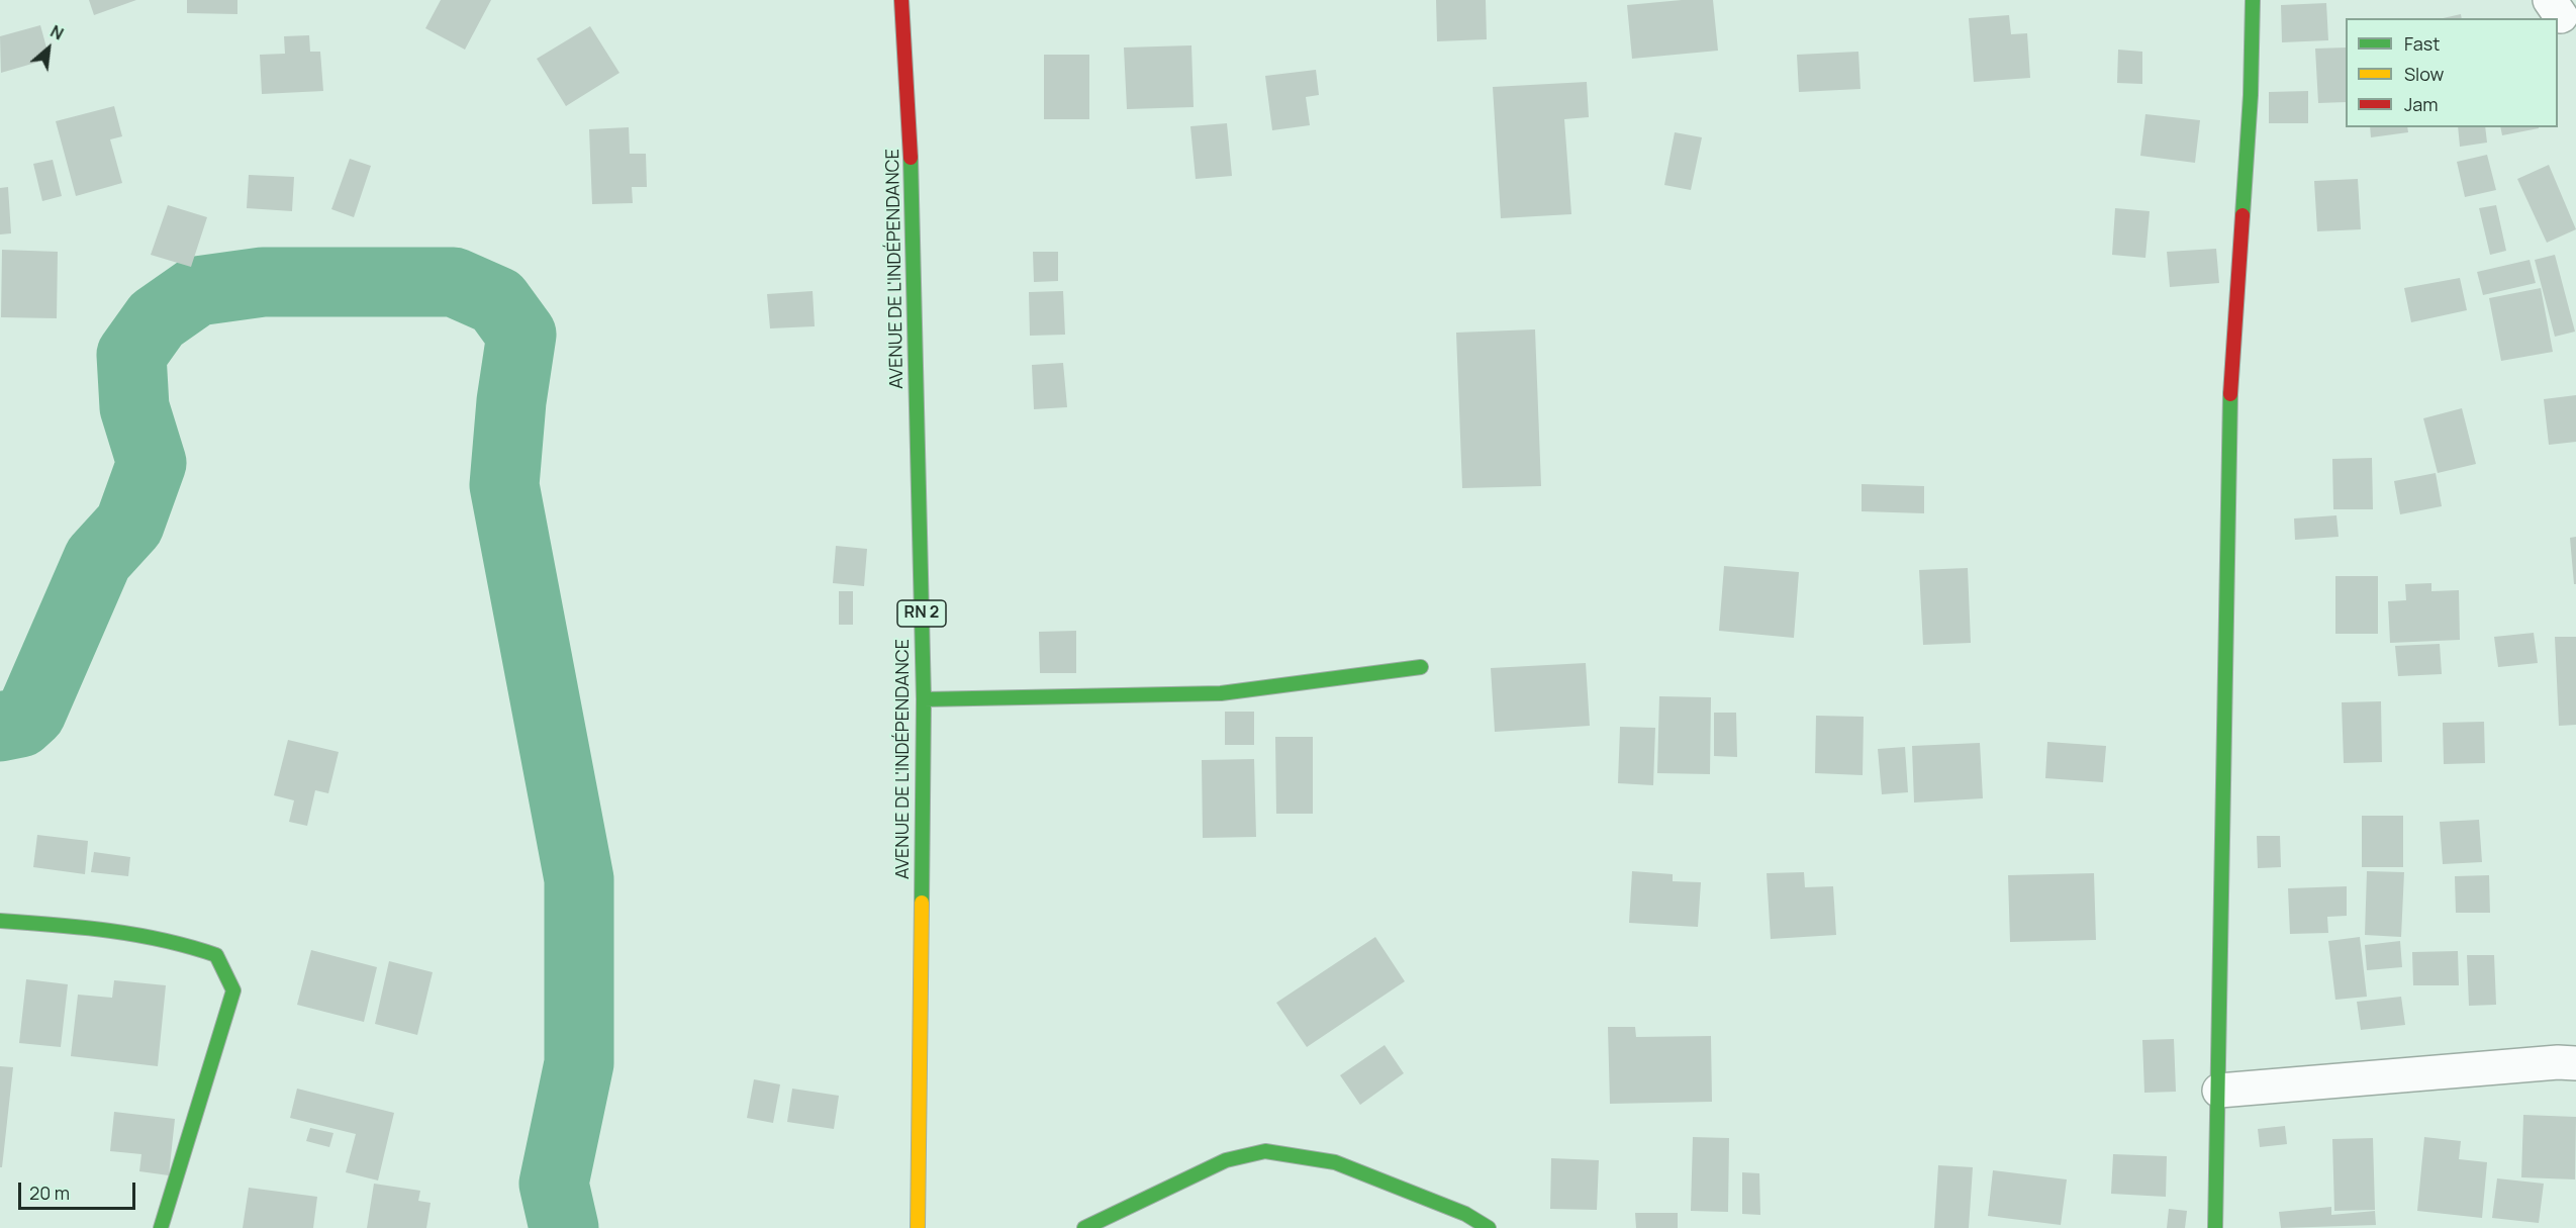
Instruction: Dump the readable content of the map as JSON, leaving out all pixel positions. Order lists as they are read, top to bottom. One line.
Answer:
{"streets":{"street":["AVENUE DE L'INDÉPENDANCE","RN 2"]},"legend":["Fast","Slow","Jam"],"scale_bar":"20 m","north":"top right"}
